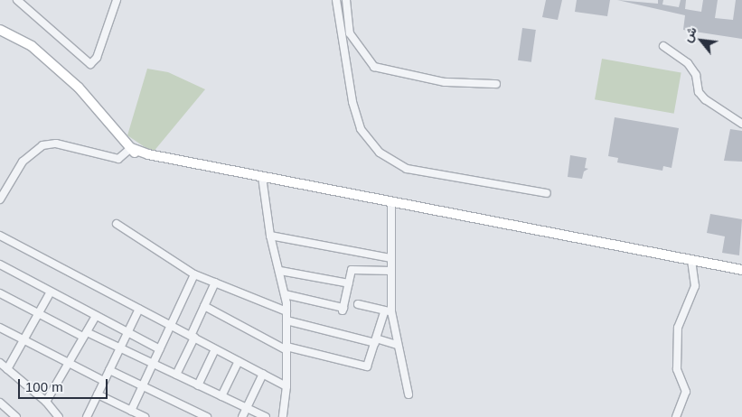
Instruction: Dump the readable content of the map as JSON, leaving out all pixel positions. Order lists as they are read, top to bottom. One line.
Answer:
{"scale_bar":"100 m","north":"top left"}
